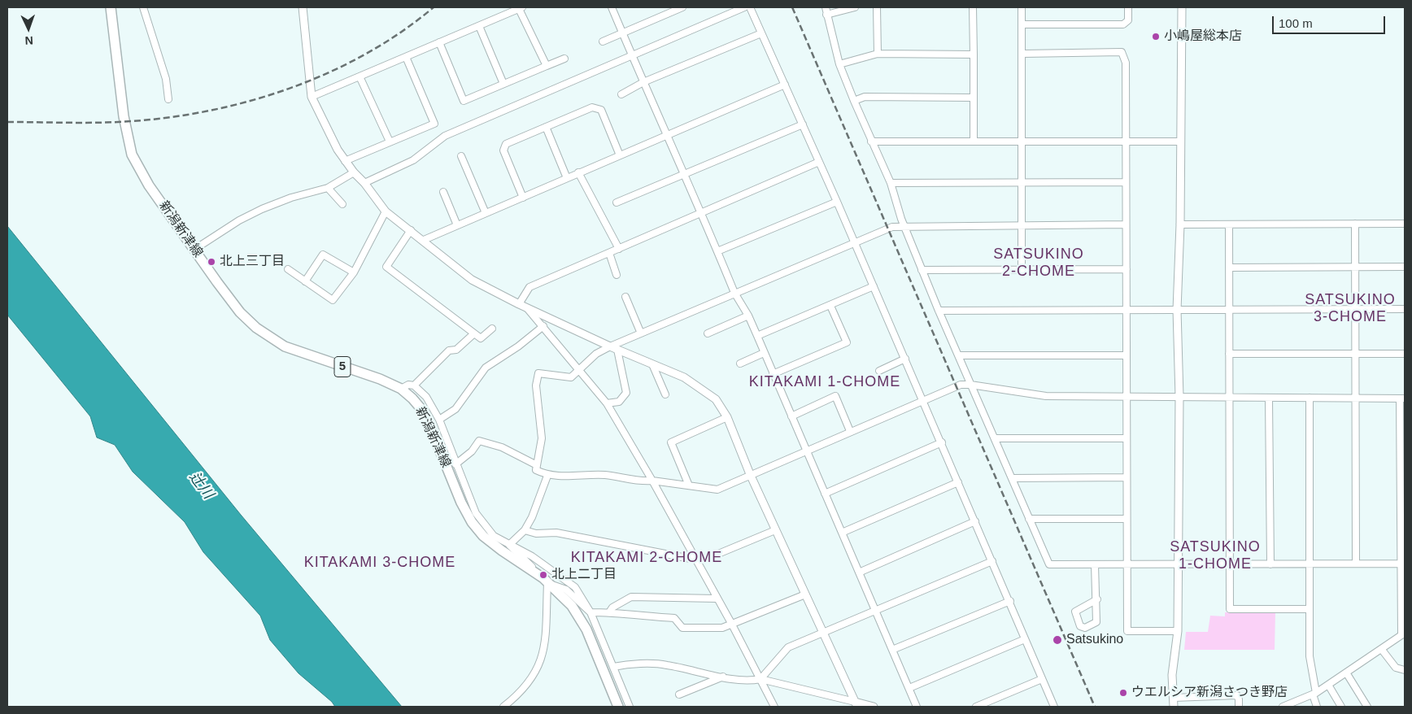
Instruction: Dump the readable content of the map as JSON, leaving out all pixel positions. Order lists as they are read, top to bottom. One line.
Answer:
{"streets":{"main road":["新潟新津線","5"]},"districts":["SATSUKINO 2-CHOME","SATSUKINO 3-CHOME","KITAKAMI 1-CHOME","SATSUKINO 1-CHOME","KITAKAMI 2-CHOME","KITAKAMI 3-CHOME"],"water":["辻川"],"places":["小嶋屋総本店","北上三丁目","北上二丁目","Satsukino","ウエルシア新潟さつき野店"],"scale_bar":"100 m","north":"bottom"}
